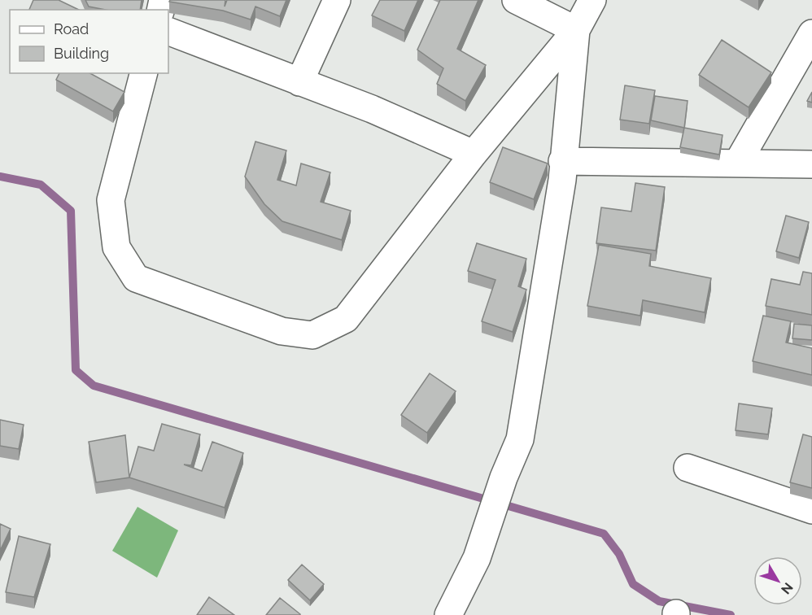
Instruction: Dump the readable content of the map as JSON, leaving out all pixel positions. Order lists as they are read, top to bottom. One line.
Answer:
{"legend":["Road","Building"],"north":"bottom right"}
